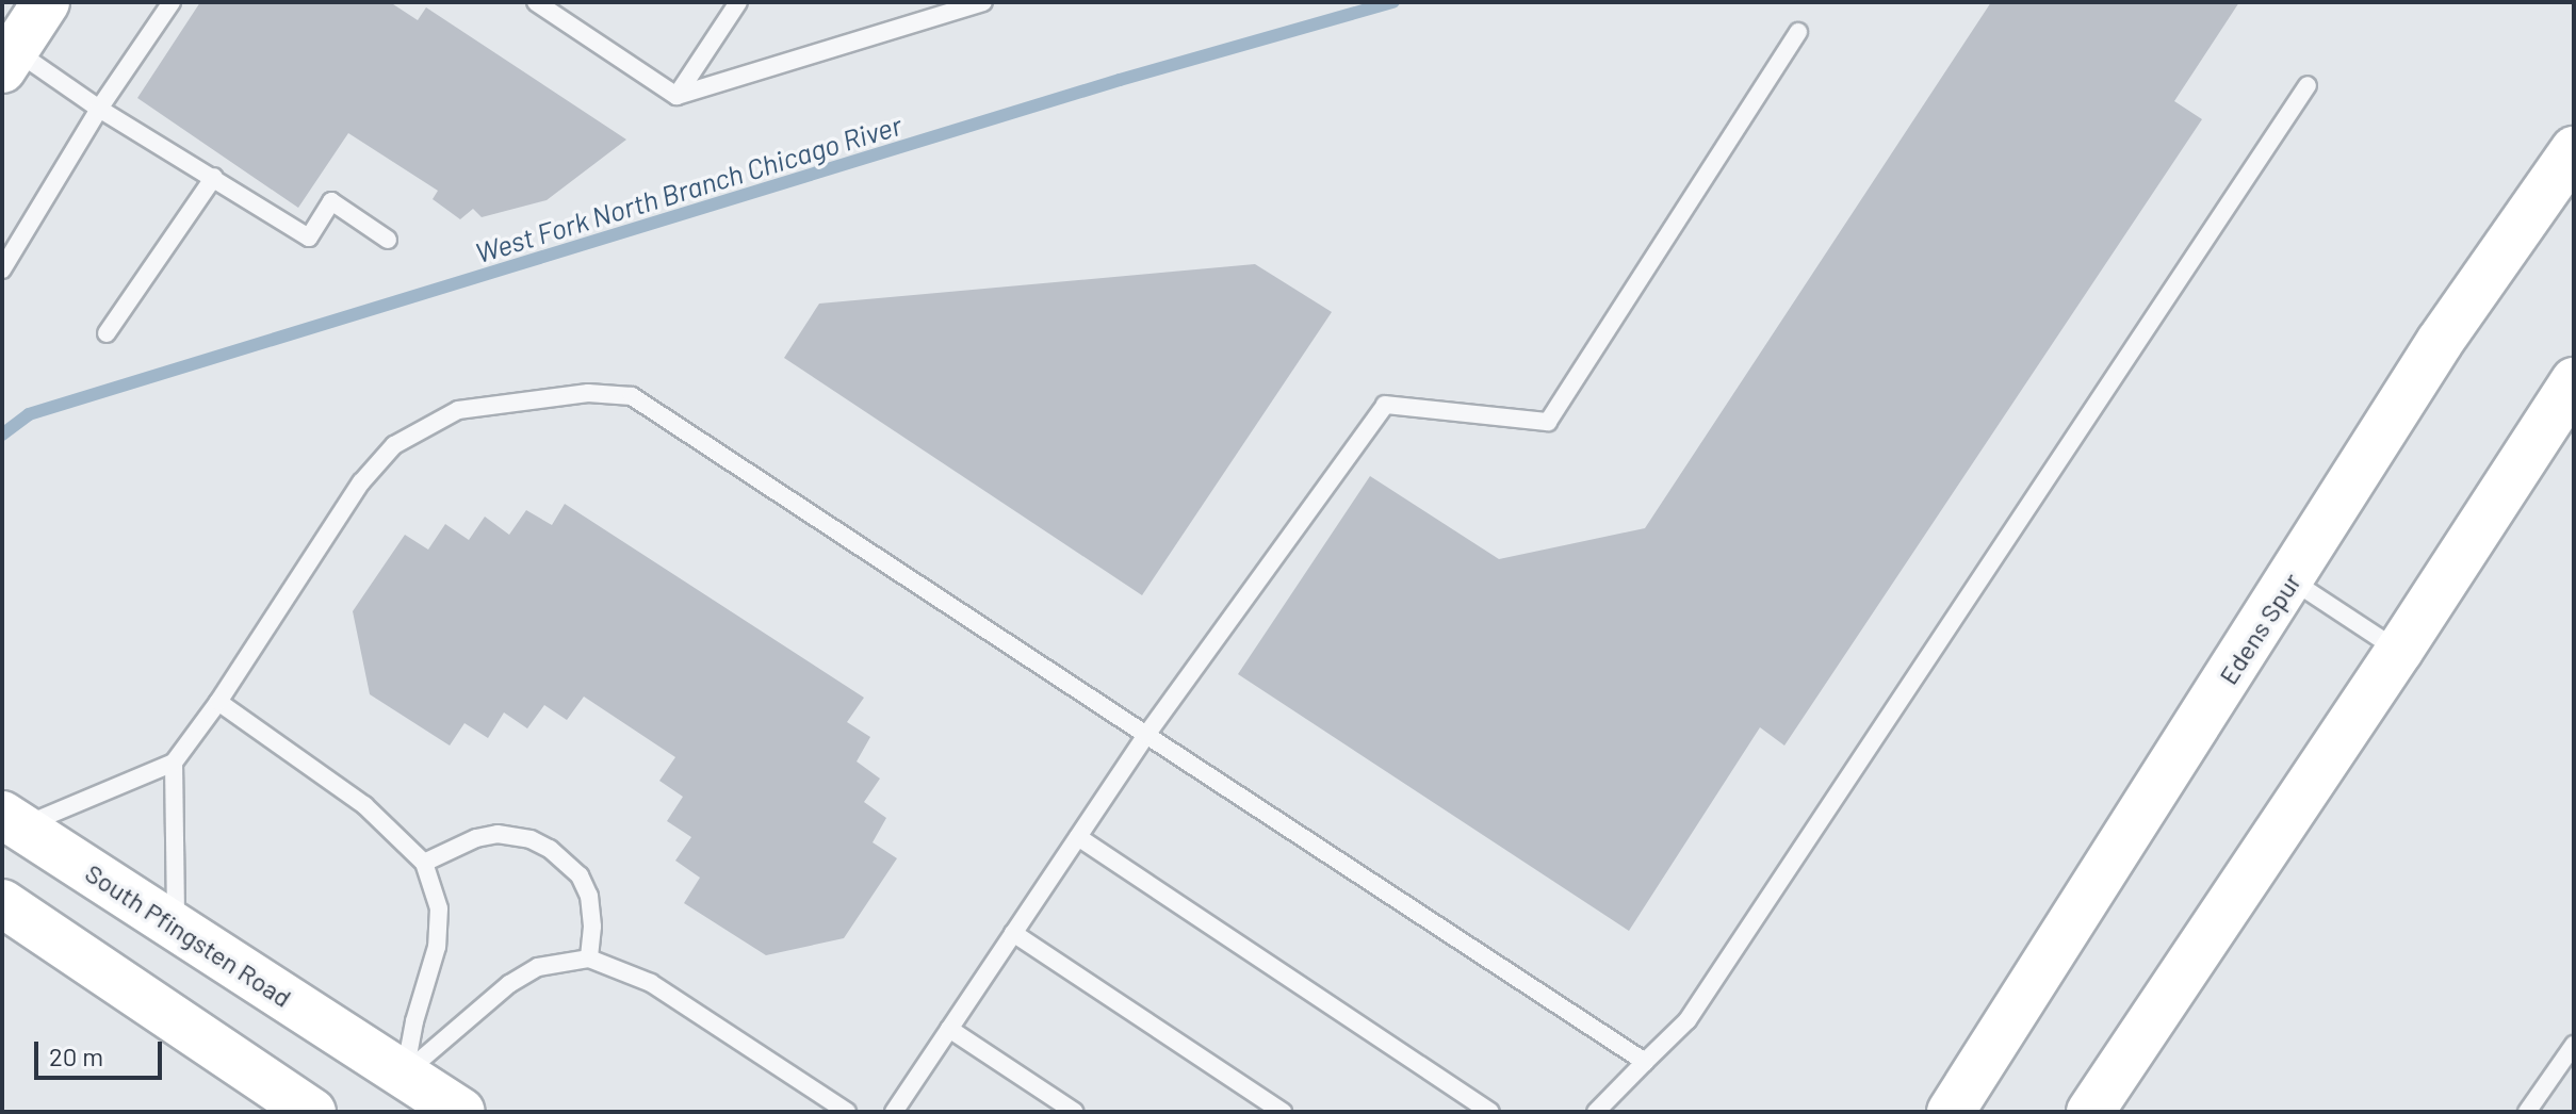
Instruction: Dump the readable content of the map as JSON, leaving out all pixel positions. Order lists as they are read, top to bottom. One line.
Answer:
{"streets":{"main road":["Edens Spur","South Pfingsten Road"]},"water":["West Fork North Branch Chicago River"],"scale_bar":"20 m"}
